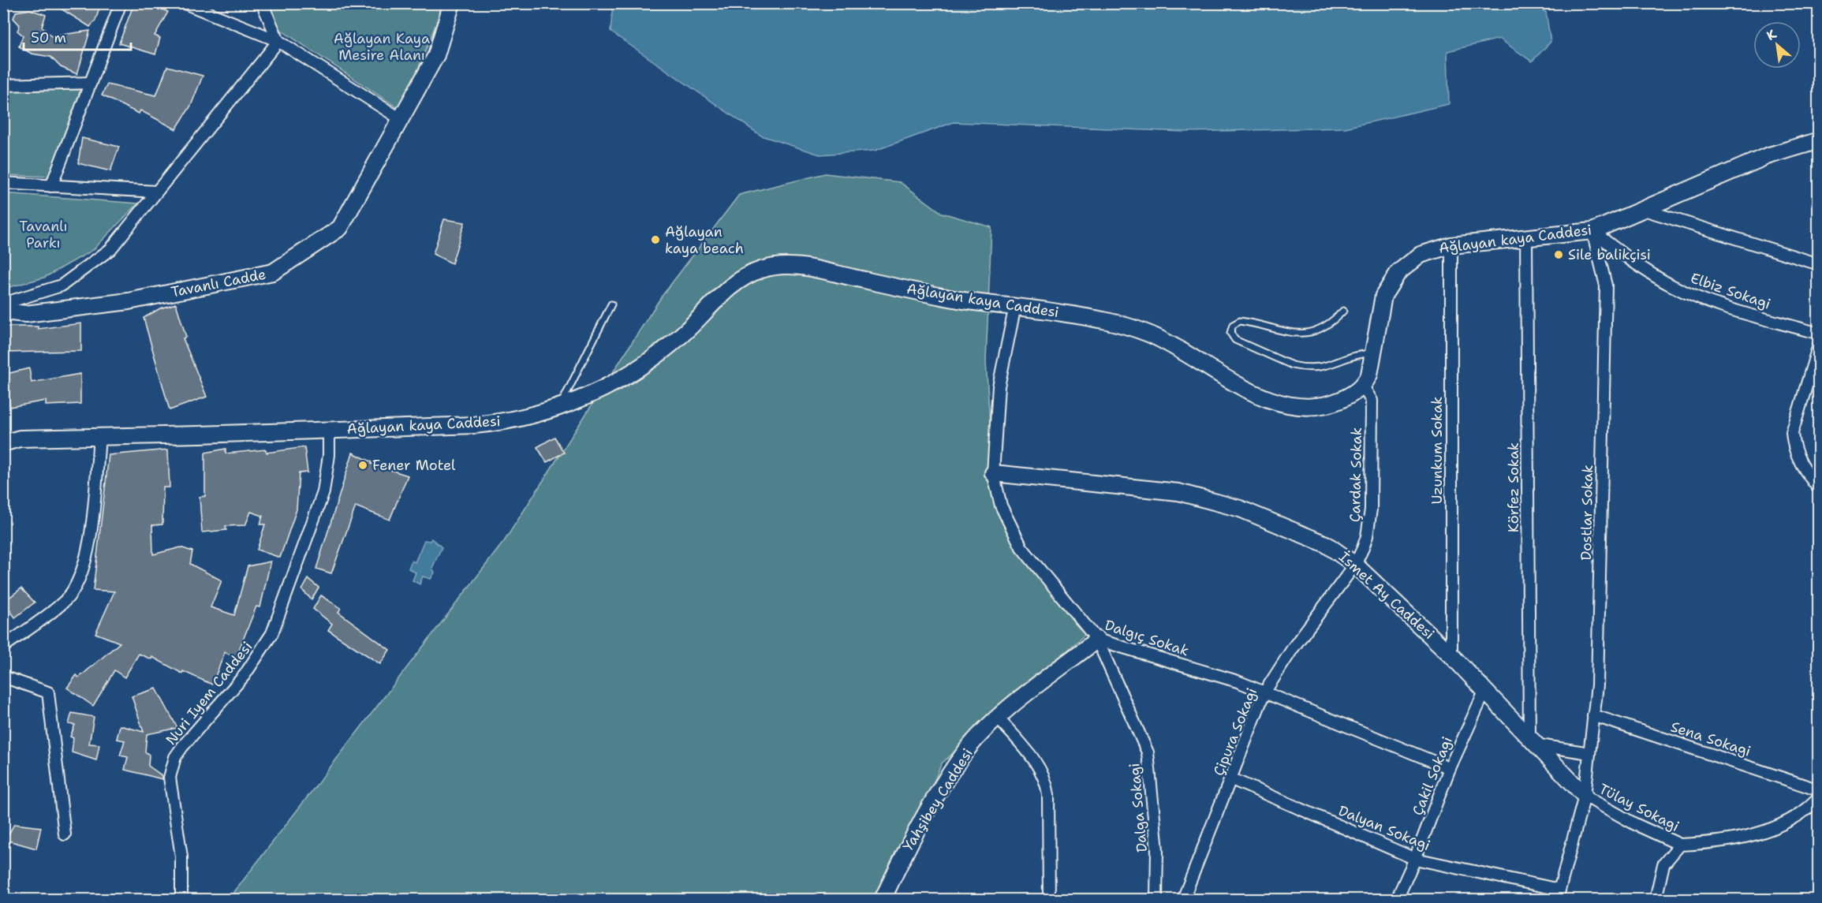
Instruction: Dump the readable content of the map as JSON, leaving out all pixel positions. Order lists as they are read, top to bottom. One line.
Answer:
{"streets":{"street":["Ağlayan kaya Caddesi","Tavanlı Cadde","Elbiz Sokagi","Uzunkum Sokak","Çardak Sokak","Körfez Sokak","Dostlar Sokak","İsmet Ay Caddesi","Dalgıç Sokak","Nuri Iyem Caddesi","Çipura Sokagi","Sena Sokagi","Çakil Sokagi","Yahşibey Caddesi","Dalga Sokagi","Tülay Sokagi","Dalyan Sokagi"]},"crossings":[["Ağlayan kaya Caddesi","Elbiz Sokagi"],["Ağlayan kaya Caddesi","Uzunkum Sokak"],["Ağlayan kaya Caddesi","Çardak Sokak"],["Ağlayan kaya Caddesi","Körfez Sokak"],["Ağlayan kaya Caddesi","Dostlar Sokak"],["Ağlayan kaya Caddesi","Dalgıç Sokak"],["Ağlayan kaya Caddesi","Nuri Iyem Caddesi"],["Elbiz Sokagi","Dostlar Sokak"],["Uzunkum Sokak","İsmet Ay Caddesi"],["Çardak Sokak","İsmet Ay Caddesi"],["Çardak Sokak","Çipura Sokagi"],["Körfez Sokak","İsmet Ay Caddesi"],["Dostlar Sokak","İsmet Ay Caddesi"],["Dostlar Sokak","Sena Sokagi"],["Dostlar Sokak","Tülay Sokagi"],["Dostlar Sokak","Dalyan Sokagi"],["İsmet Ay Caddesi","Dalgıç Sokak"],["İsmet Ay Caddesi","Çipura Sokagi"],["İsmet Ay Caddesi","Çakil Sokagi"],["İsmet Ay Caddesi","Tülay Sokagi"],["Dalgıç Sokak","Çipura Sokagi"],["Dalgıç Sokak","Çakil Sokagi"],["Dalgıç Sokak","Yahşibey Caddesi"],["Dalgıç Sokak","Dalga Sokagi"],["Çipura Sokagi","Dalyan Sokagi"],["Çakil Sokagi","Dalyan Sokagi"],["Yahşibey Caddesi","Dalga Sokagi"]],"parks":["Ağlayan Kaya Mesire Alanı","Tavanlı Parkı"],"places":["Ağlayan kaya beach","Sile balikçisi","Fener Motel"],"scale_bar":"50 m","north":"top left"}
